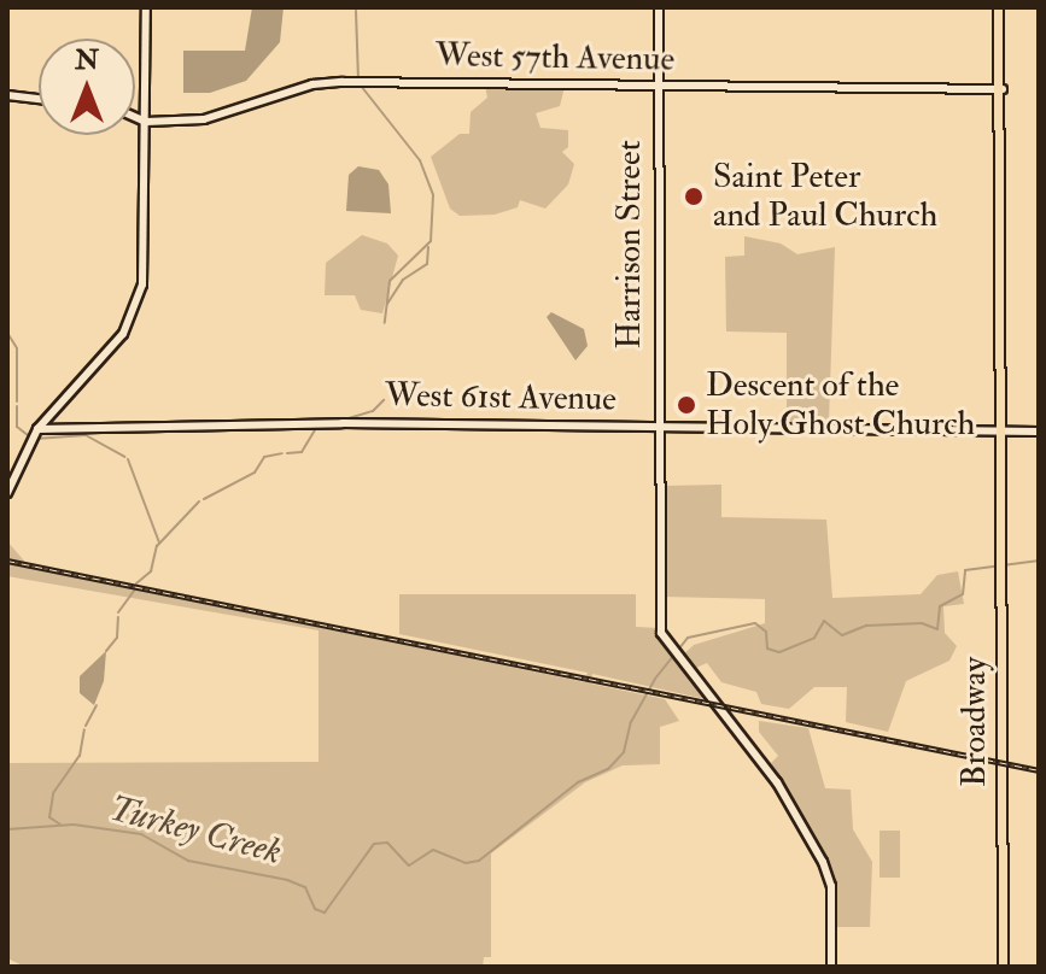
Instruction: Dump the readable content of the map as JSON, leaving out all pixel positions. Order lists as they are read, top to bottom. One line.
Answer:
{"streets":{"main road":["Broadway"],"street":["West 57th Avenue","Harrison Street","West 61st Avenue"]},"crossings":[["West 57th Avenue","Harrison Street"],["West 57th Avenue","Broadway"],["Harrison Street","West 61st Avenue"],["West 61st Avenue","Broadway"]],"water":["Turkey Creek"],"places":["Saint Peter and Paul Church","Descent of the Holy Ghost Church"],"north":"top"}
